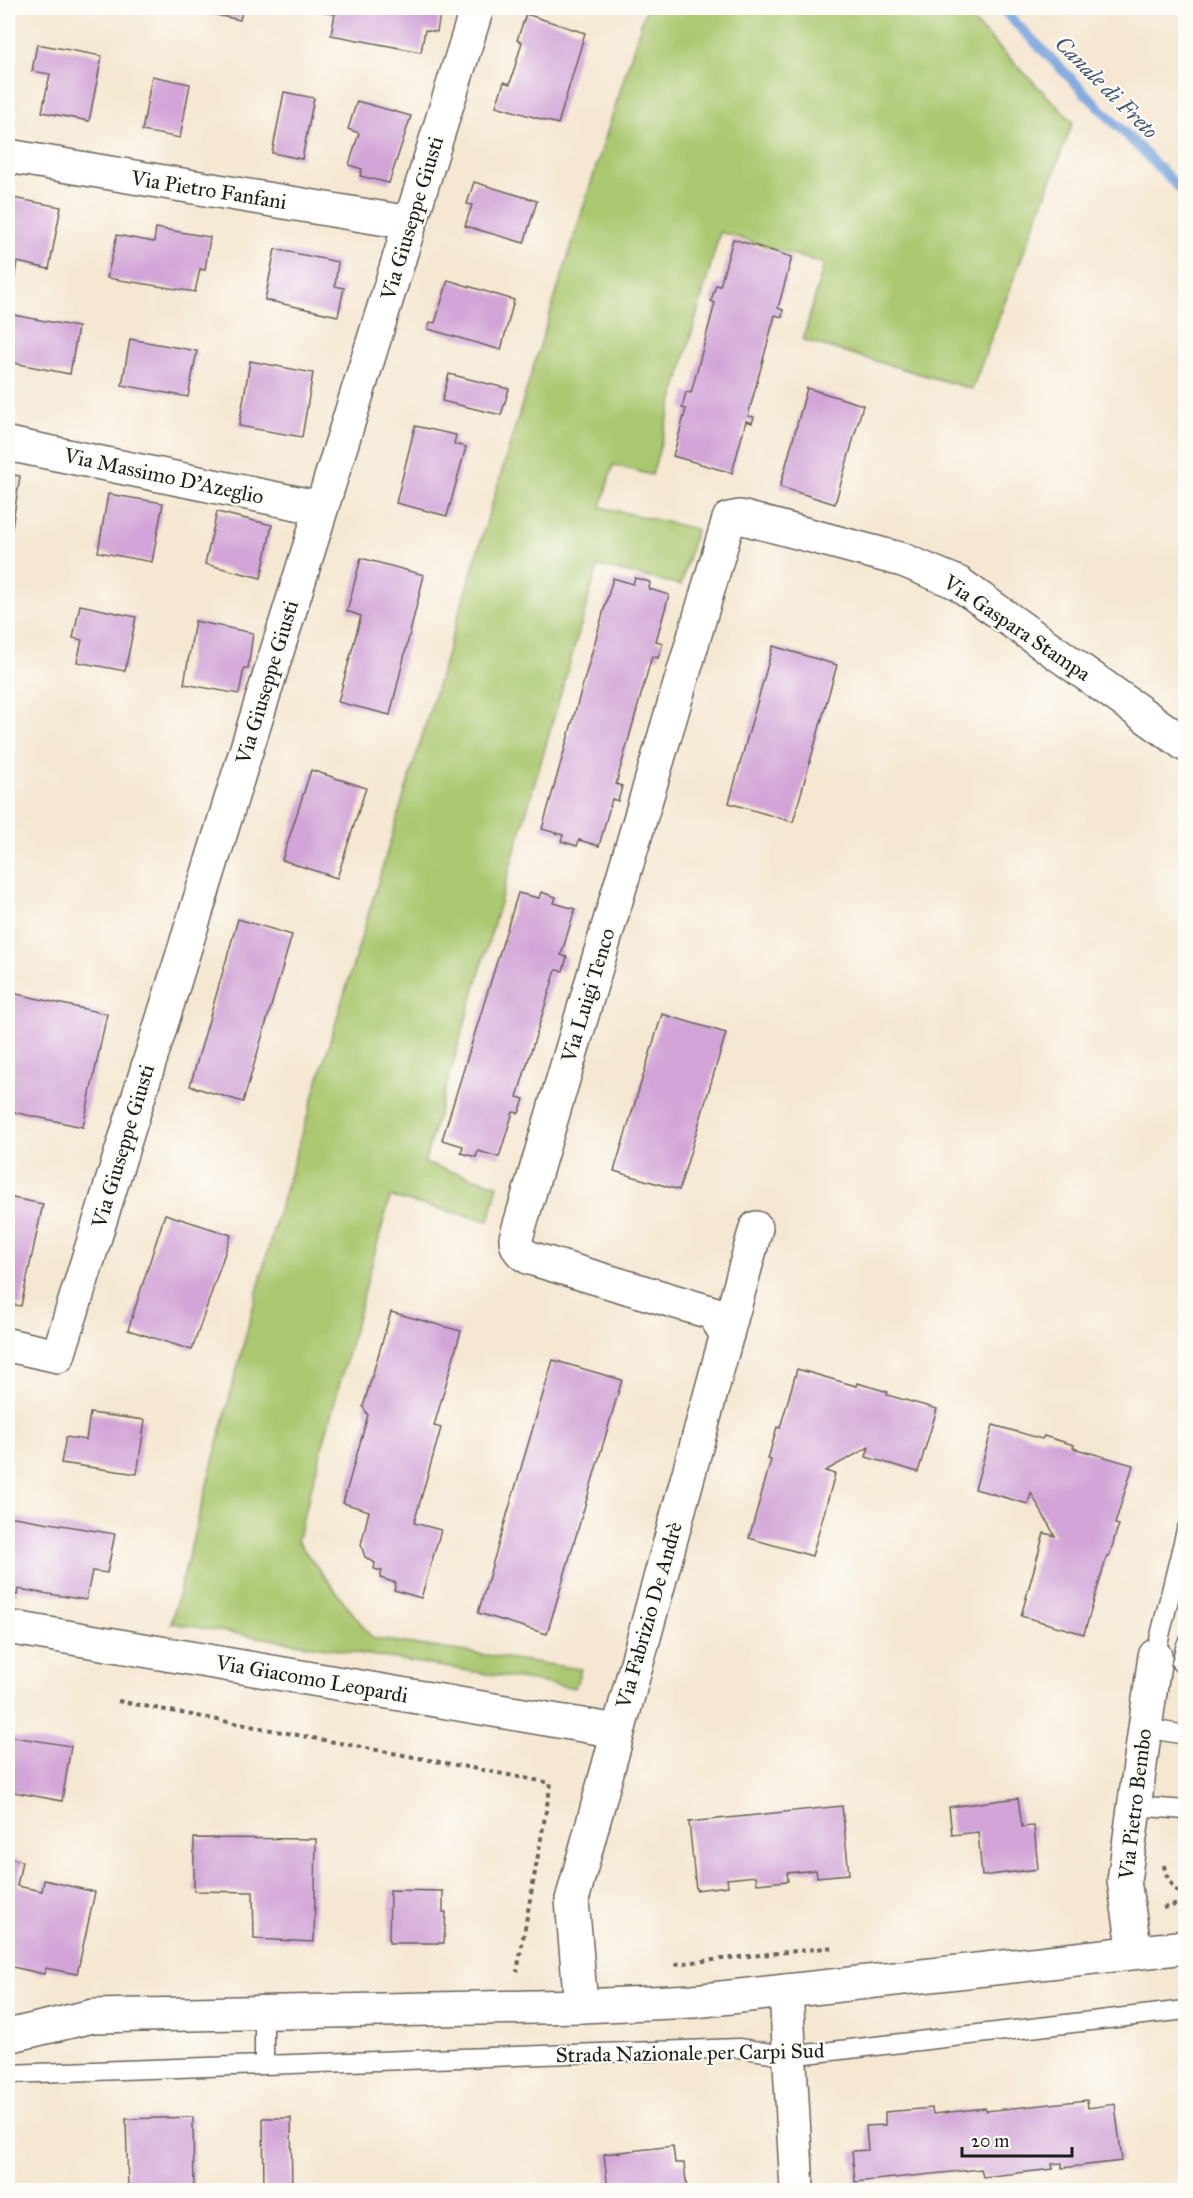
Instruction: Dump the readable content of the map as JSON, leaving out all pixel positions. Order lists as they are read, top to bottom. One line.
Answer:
{"streets":{"street":["Via Pietro Fanfani","Via Giuseppe Giusti","Via Massimo D'Azeglio","Via Gaspara Stampa","Via Luigi Tenco","Via Fabrizio De Andrè","Via Giacomo Leopardi","Via Pietro Bembo"],"lane":["Strada Nazionale per Carpi Sud"]},"crossings":[["Via Pietro Fanfani","Via Giuseppe Giusti"],["Via Giuseppe Giusti","Via Massimo D'Azeglio"],["Via Gaspara Stampa","Via Luigi Tenco"],["Via Luigi Tenco","Via Fabrizio De Andrè"],["Via Fabrizio De Andrè","Via Giacomo Leopardi"]],"water":["Canale di Freto"],"scale_bar":"20 m"}
